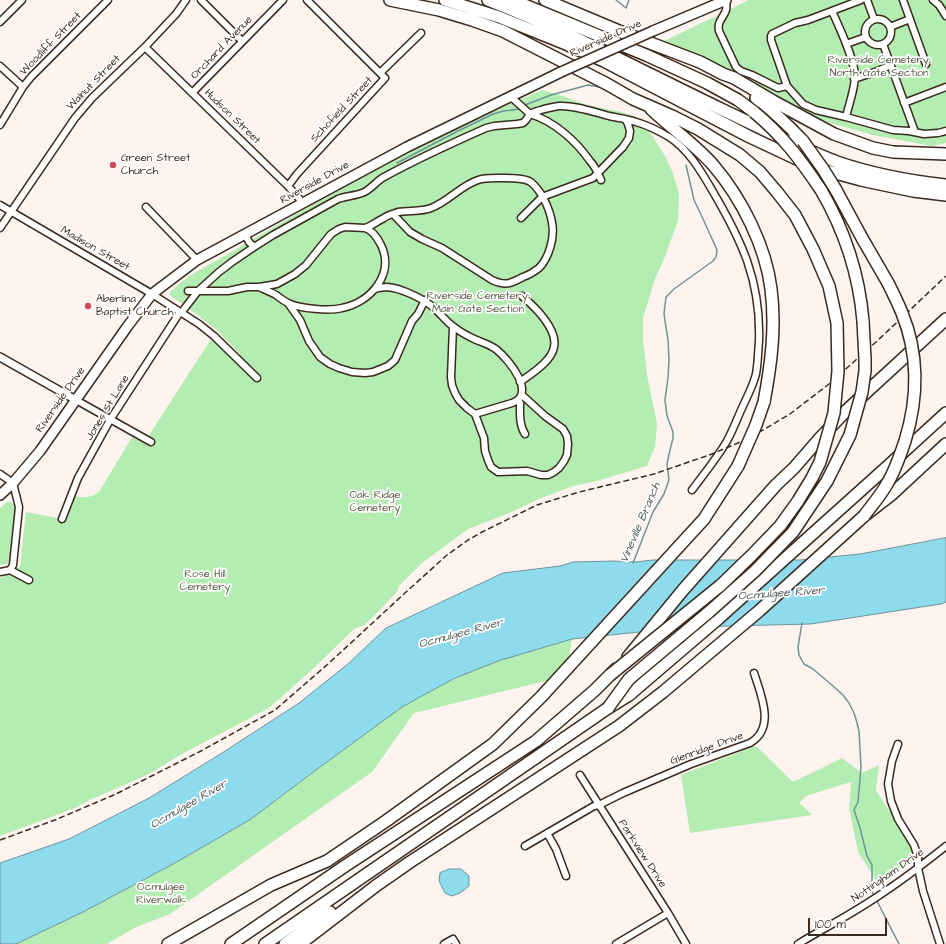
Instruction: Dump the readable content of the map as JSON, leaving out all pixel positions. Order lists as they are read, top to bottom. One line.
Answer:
{"streets":{"main road":["Riverside Drive"],"street":["Woodliff Street","Orchard Avenue","Walnut Street","Schofield Street","Hudson Street","Madison Street","Jones St Lane","Glenridge Drive","Parkview Drive","Nottingham Drive"]},"crossings":[["Riverside Drive","Hudson Street"],["Riverside Drive","Madison Street"],["Riverside Drive","Jones St Lane"],["Orchard Avenue","Hudson Street"],["Walnut Street","Hudson Street"],["Walnut Street","Madison Street"],["Schofield Street","Hudson Street"],["Madison Street","Jones St Lane"],["Glenridge Drive","Parkview Drive"]],"water":["Vineville Branch","Ocmulgee River"],"parks":["Riverside Cemetery: North Gate Section","Riverside Cemetery: Main Gate Section","Oak Ridge Cemetery","Rose Hill Cemetery","Ocmulgee Riverwalk"],"places":["Green Street Church","Aberlina Baptist Church"],"scale_bar":"100 m"}
